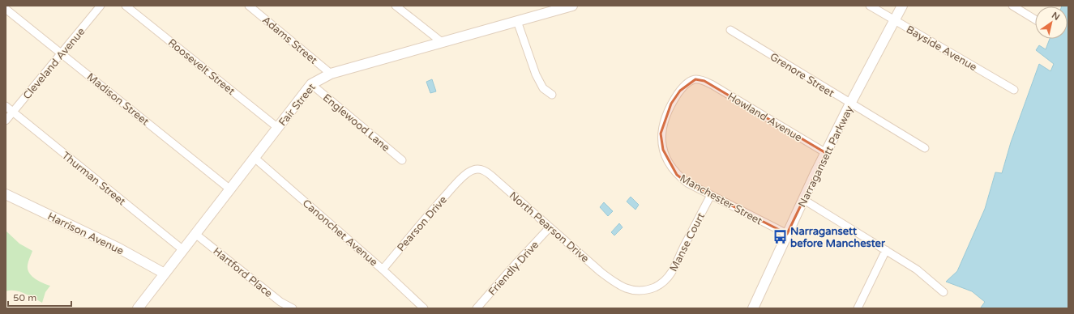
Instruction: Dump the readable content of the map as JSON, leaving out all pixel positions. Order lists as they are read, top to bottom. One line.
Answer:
{"streets":{"street":["Adams Street","Bayside Avenue","Cleveland Avenue","Roosevelt Street","Grenore Street","Madison Street","Fair Street","Howland Avenue","Englewood Lane","Narragansett Parkway","Thurman Street","Manchester Street","Pearson Drive","North Pearson Drive","Canonchet Avenue","Harrison Avenue","Manse Court","Friendly Drive","Hartford Place"]},"crossings":[["Adams Street","Fair Street"],["Bayside Avenue","Narragansett Parkway"],["Cleveland Avenue","Madison Street"],["Cleveland Avenue","Thurman Street"],["Roosevelt Street","Fair Street"],["Grenore Street","Narragansett Parkway"],["Madison Street","Fair Street"],["Fair Street","Englewood Lane"],["Fair Street","Thurman Street"],["Fair Street","Canonchet Avenue"],["Fair Street","Harrison Avenue"],["Fair Street","Hartford Place"],["Howland Avenue","Narragansett Parkway"],["Howland Avenue","Manchester Street"],["Narragansett Parkway","Manchester Street"],["Manchester Street","Manse Court"],["Pearson Drive","North Pearson Drive"],["Pearson Drive","Canonchet Avenue"],["North Pearson Drive","Manse Court"],["North Pearson Drive","Friendly Drive"]],"places":{"bus stop":["Narragansett before Manchester"]},"scale_bar":"50 m","north":"top right"}
